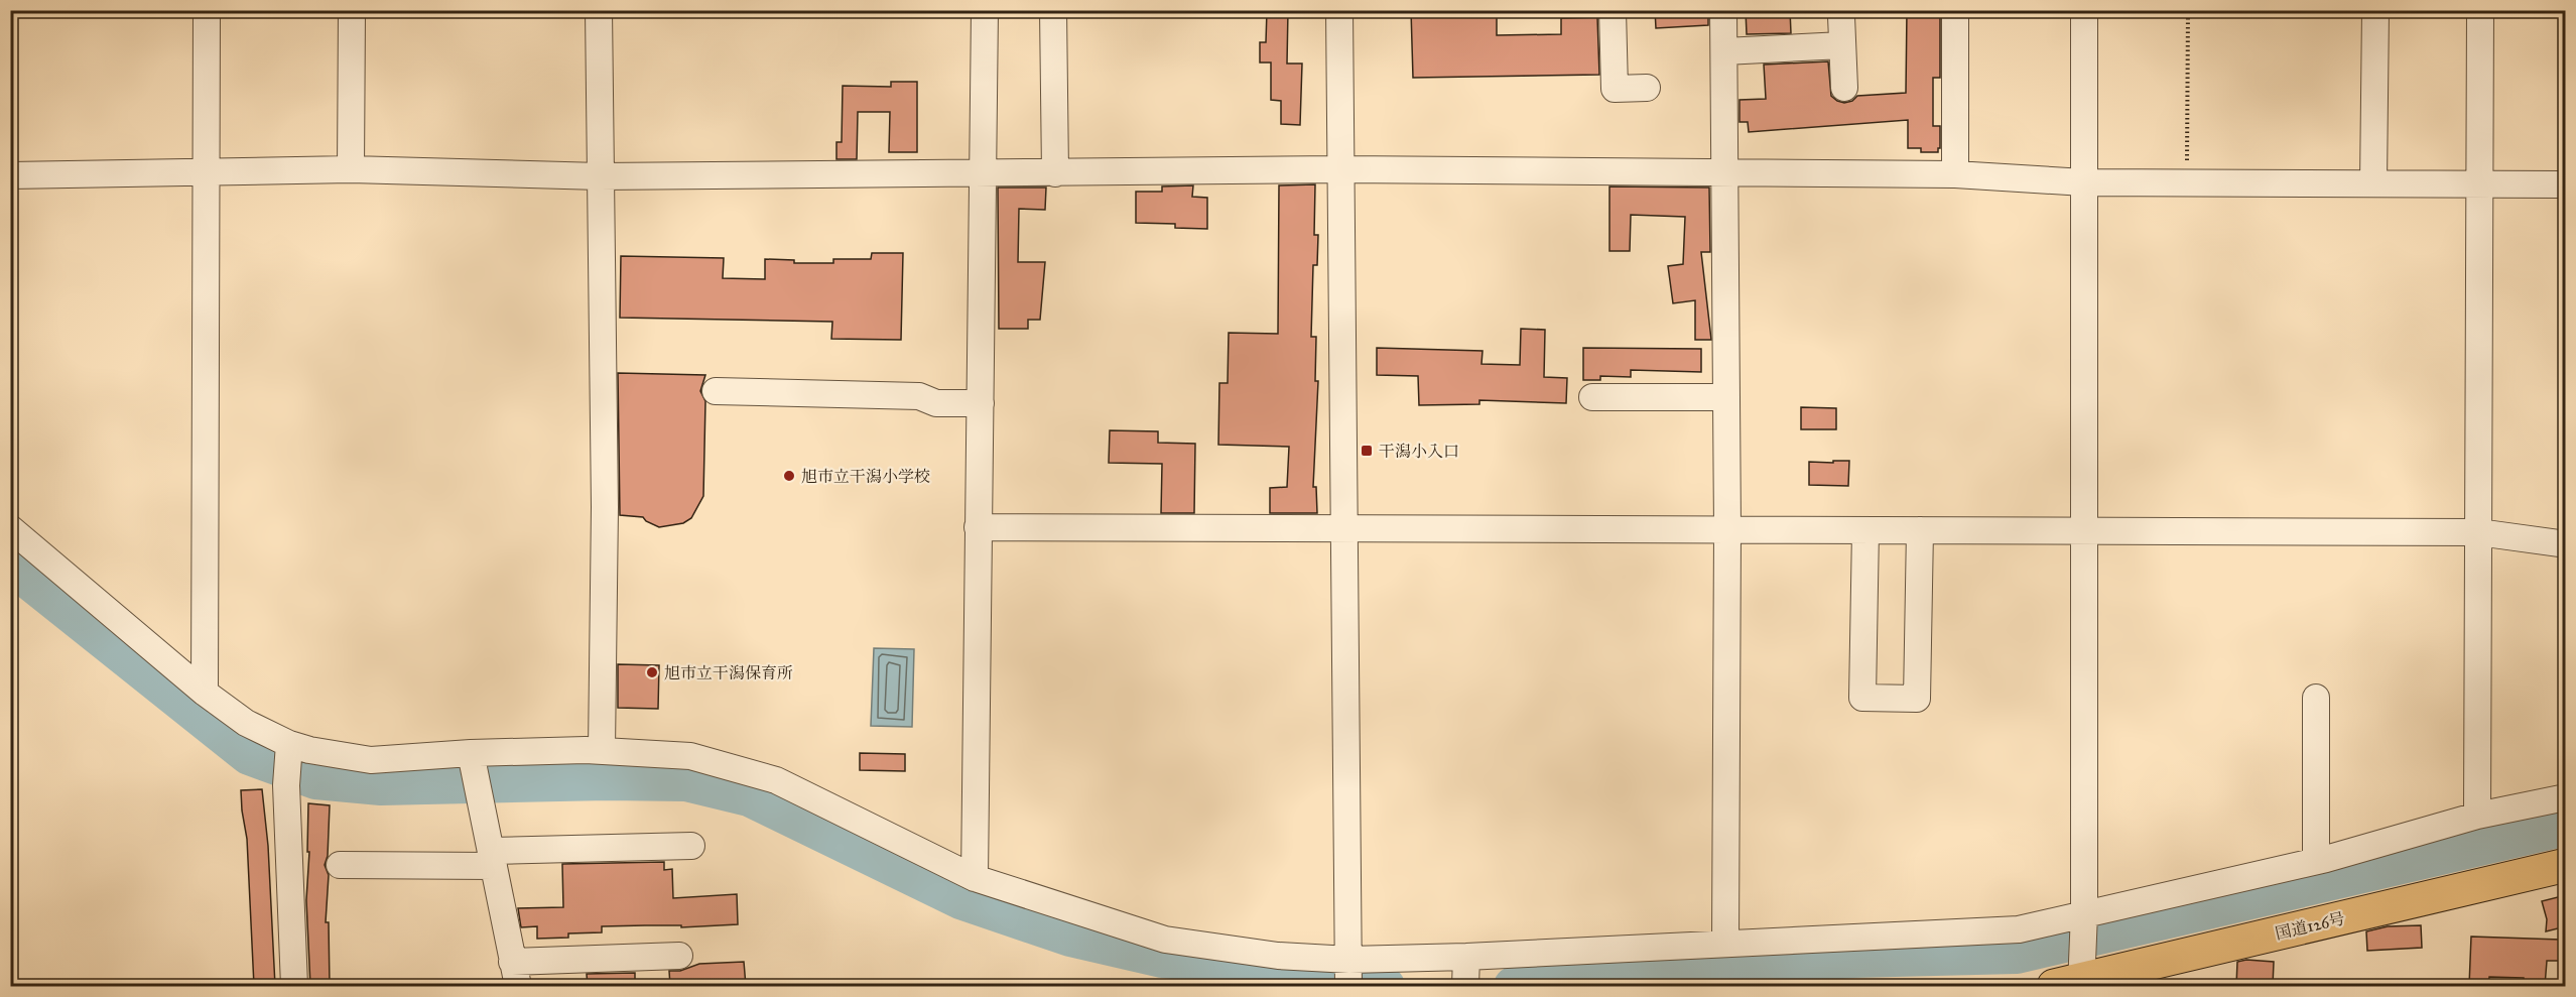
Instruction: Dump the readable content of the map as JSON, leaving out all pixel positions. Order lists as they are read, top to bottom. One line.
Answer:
{"streets":{"highway":["国道126号"]},"places":{"transit":["干潟小入口"],"other":["旭市立干潟小学校","旭市立干潟保育所"]}}
